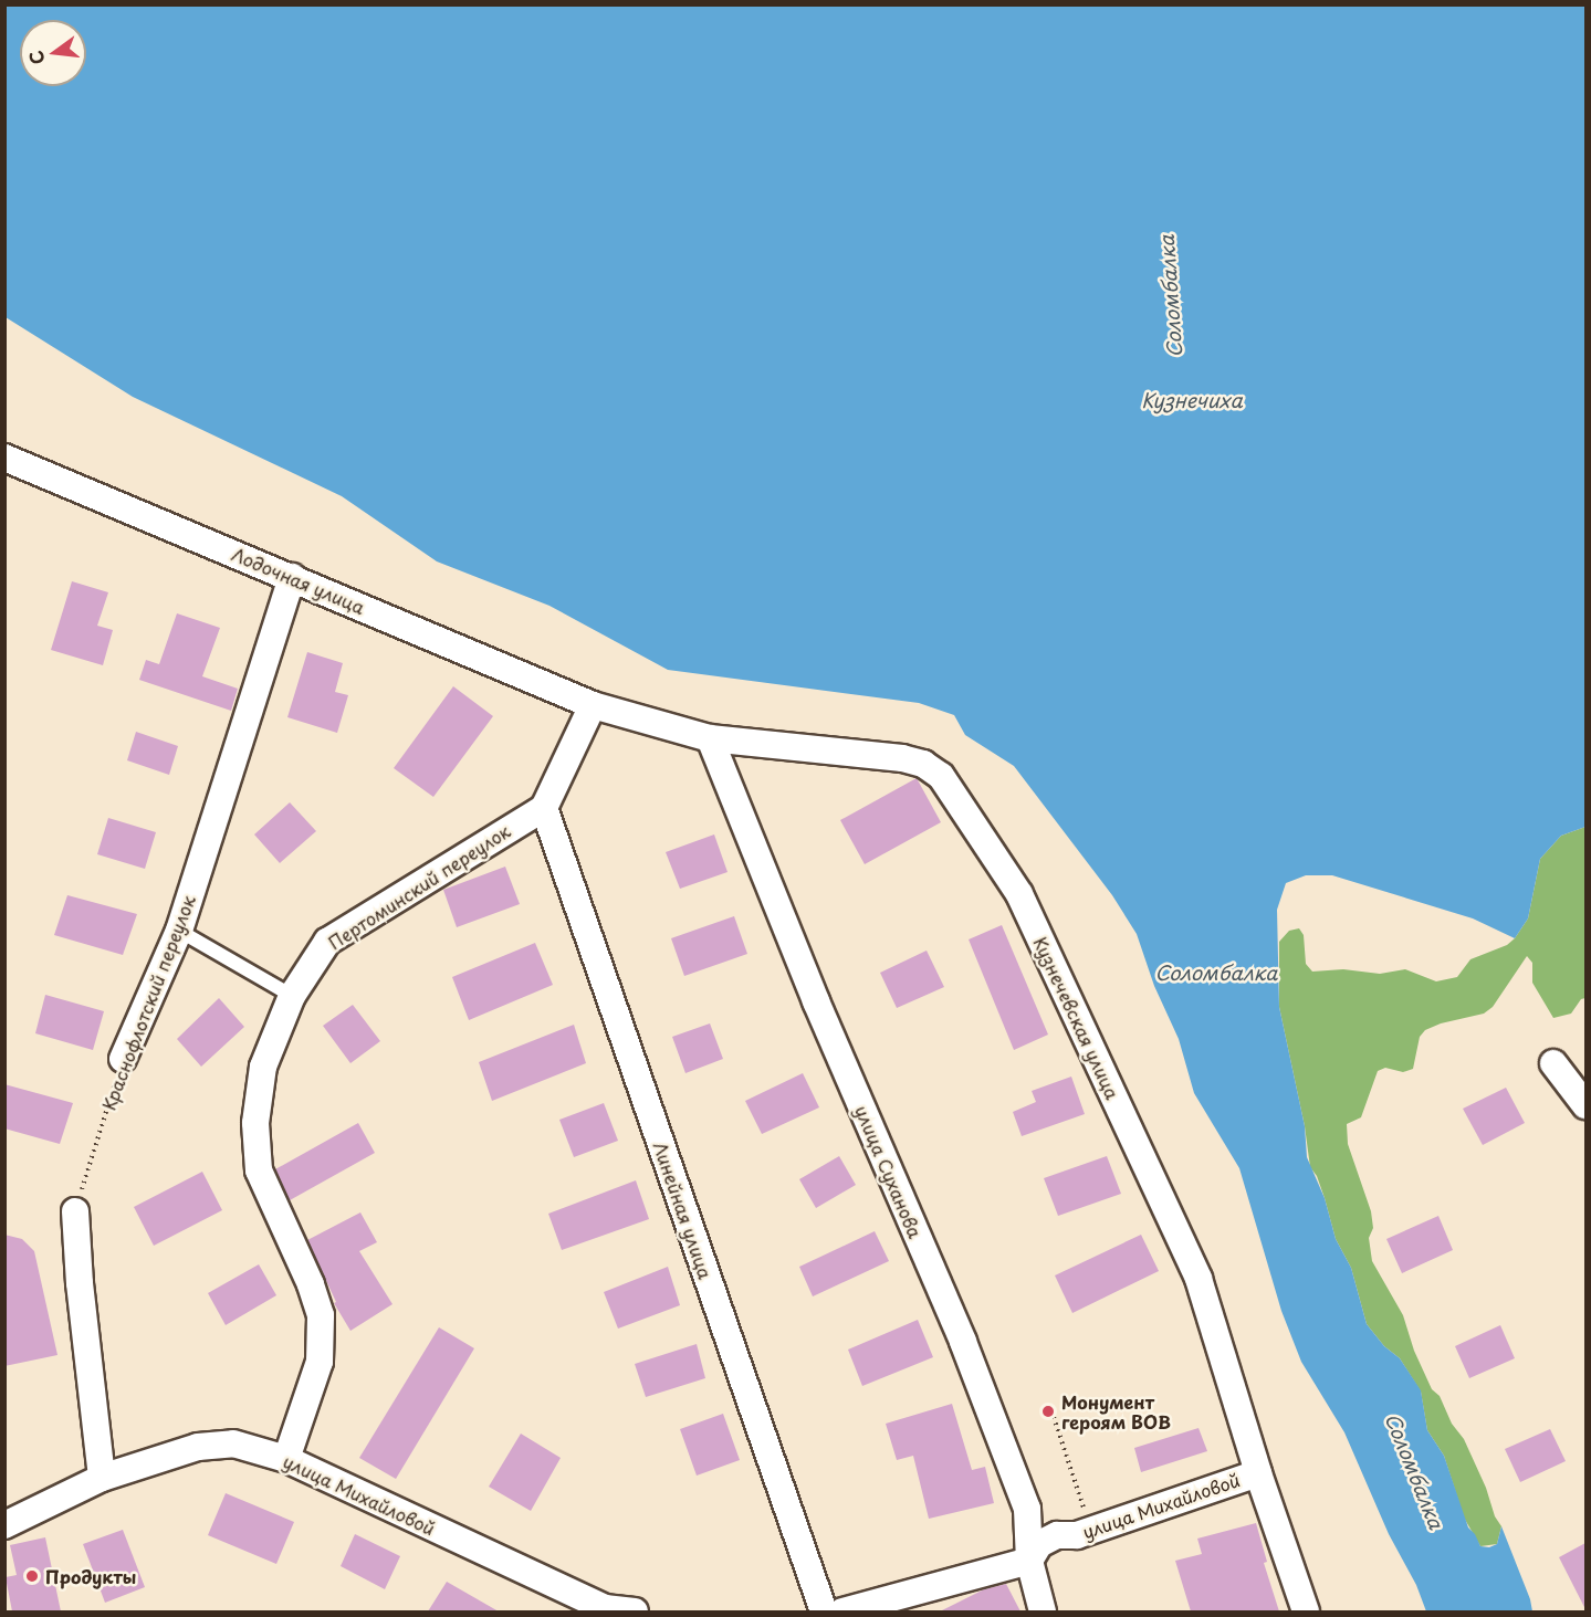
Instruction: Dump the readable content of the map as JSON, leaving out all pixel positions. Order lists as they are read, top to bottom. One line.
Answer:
{"streets":{"street":["Лодочная улица","Пертоминский переулок","Краснофлотский переулок","Кузнечевская улица","улица Суханова","Линейная улица","улица Михайловой"]},"crossings":[["Лодочная улица","Краснофлотский переулок"],["Лодочная улица","Кузнечевская улица"],["Пертоминский переулок","Линейная улица"],["Пертоминский переулок","улица Михайловой"],["Кузнечевская улица","улица Суханова"],["Кузнечевская улица","улица Михайловой"],["улица Суханова","улица Михайловой"]],"water":["Соломбалка","Кузнечиха"],"places":["Монумент героям ВОВ","Продукты"],"north":"left"}
